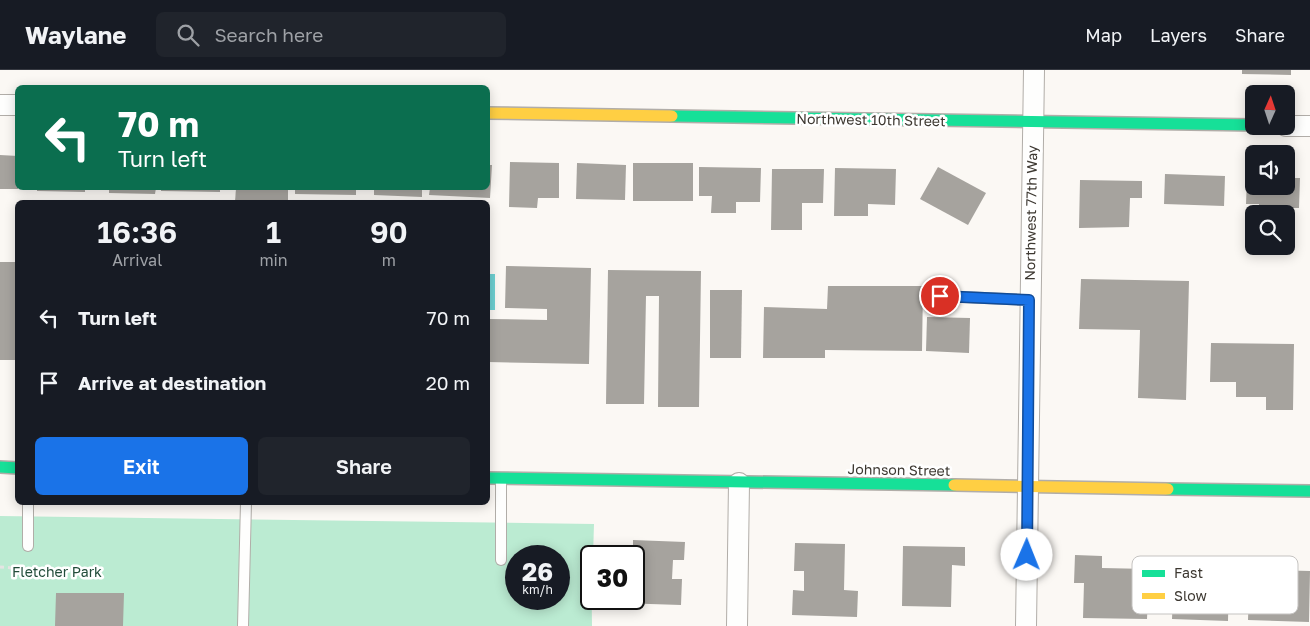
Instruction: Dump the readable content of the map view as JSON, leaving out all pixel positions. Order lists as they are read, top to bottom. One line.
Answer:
{"streets":{"street":["Northwest 10th Street","Northwest 77th Way","Johnson Street"]},"crossings":[["Northwest 10th Street","Northwest 77th Way"],["Northwest 77th Way","Johnson Street"]],"parks":["Fletcher Park"],"legend":["Fast","Slow"],"north":"top","page":{"header":"Waylane","search":"Search here","nav":["Map","Layers","Share"],"turn":["70 m","Turn left"],"eta":["16:36","Arrival","1","min","90","m"],"list":[{"name":"Turn left","value":"70 m"},{"name":"Arrive at destination","value":"20 m"}],"buttons":["Exit","Share"],"speed":"26 km/h","limit":"30"}}
